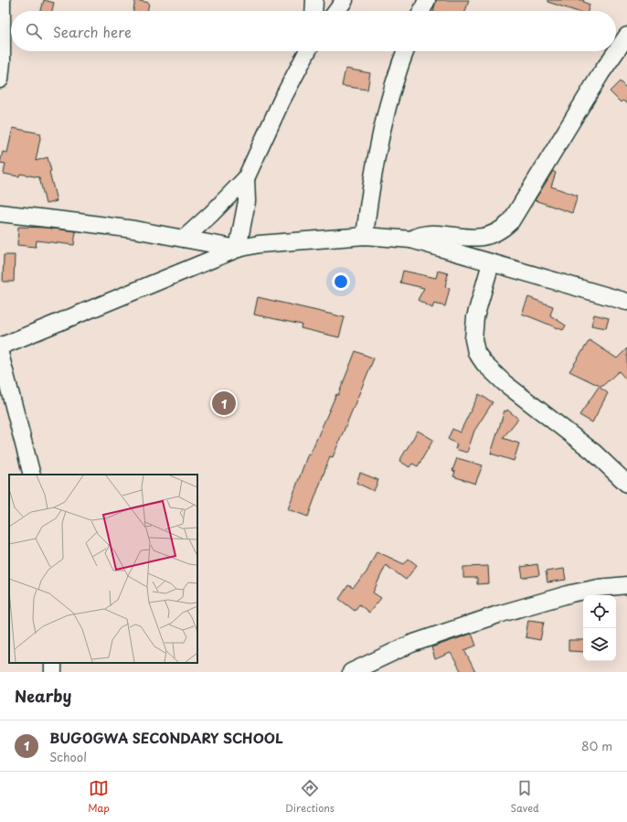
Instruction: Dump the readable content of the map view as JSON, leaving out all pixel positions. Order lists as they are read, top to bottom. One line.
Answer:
{"page":{"search":"Search here","pins":"1","heading":"Nearby","list":[{"mark":"1","name":"BUGOGWA SECONDARY SCHOOL","note":"School","value":"80 m"}],"nav":["Map","Directions","Saved"]}}
